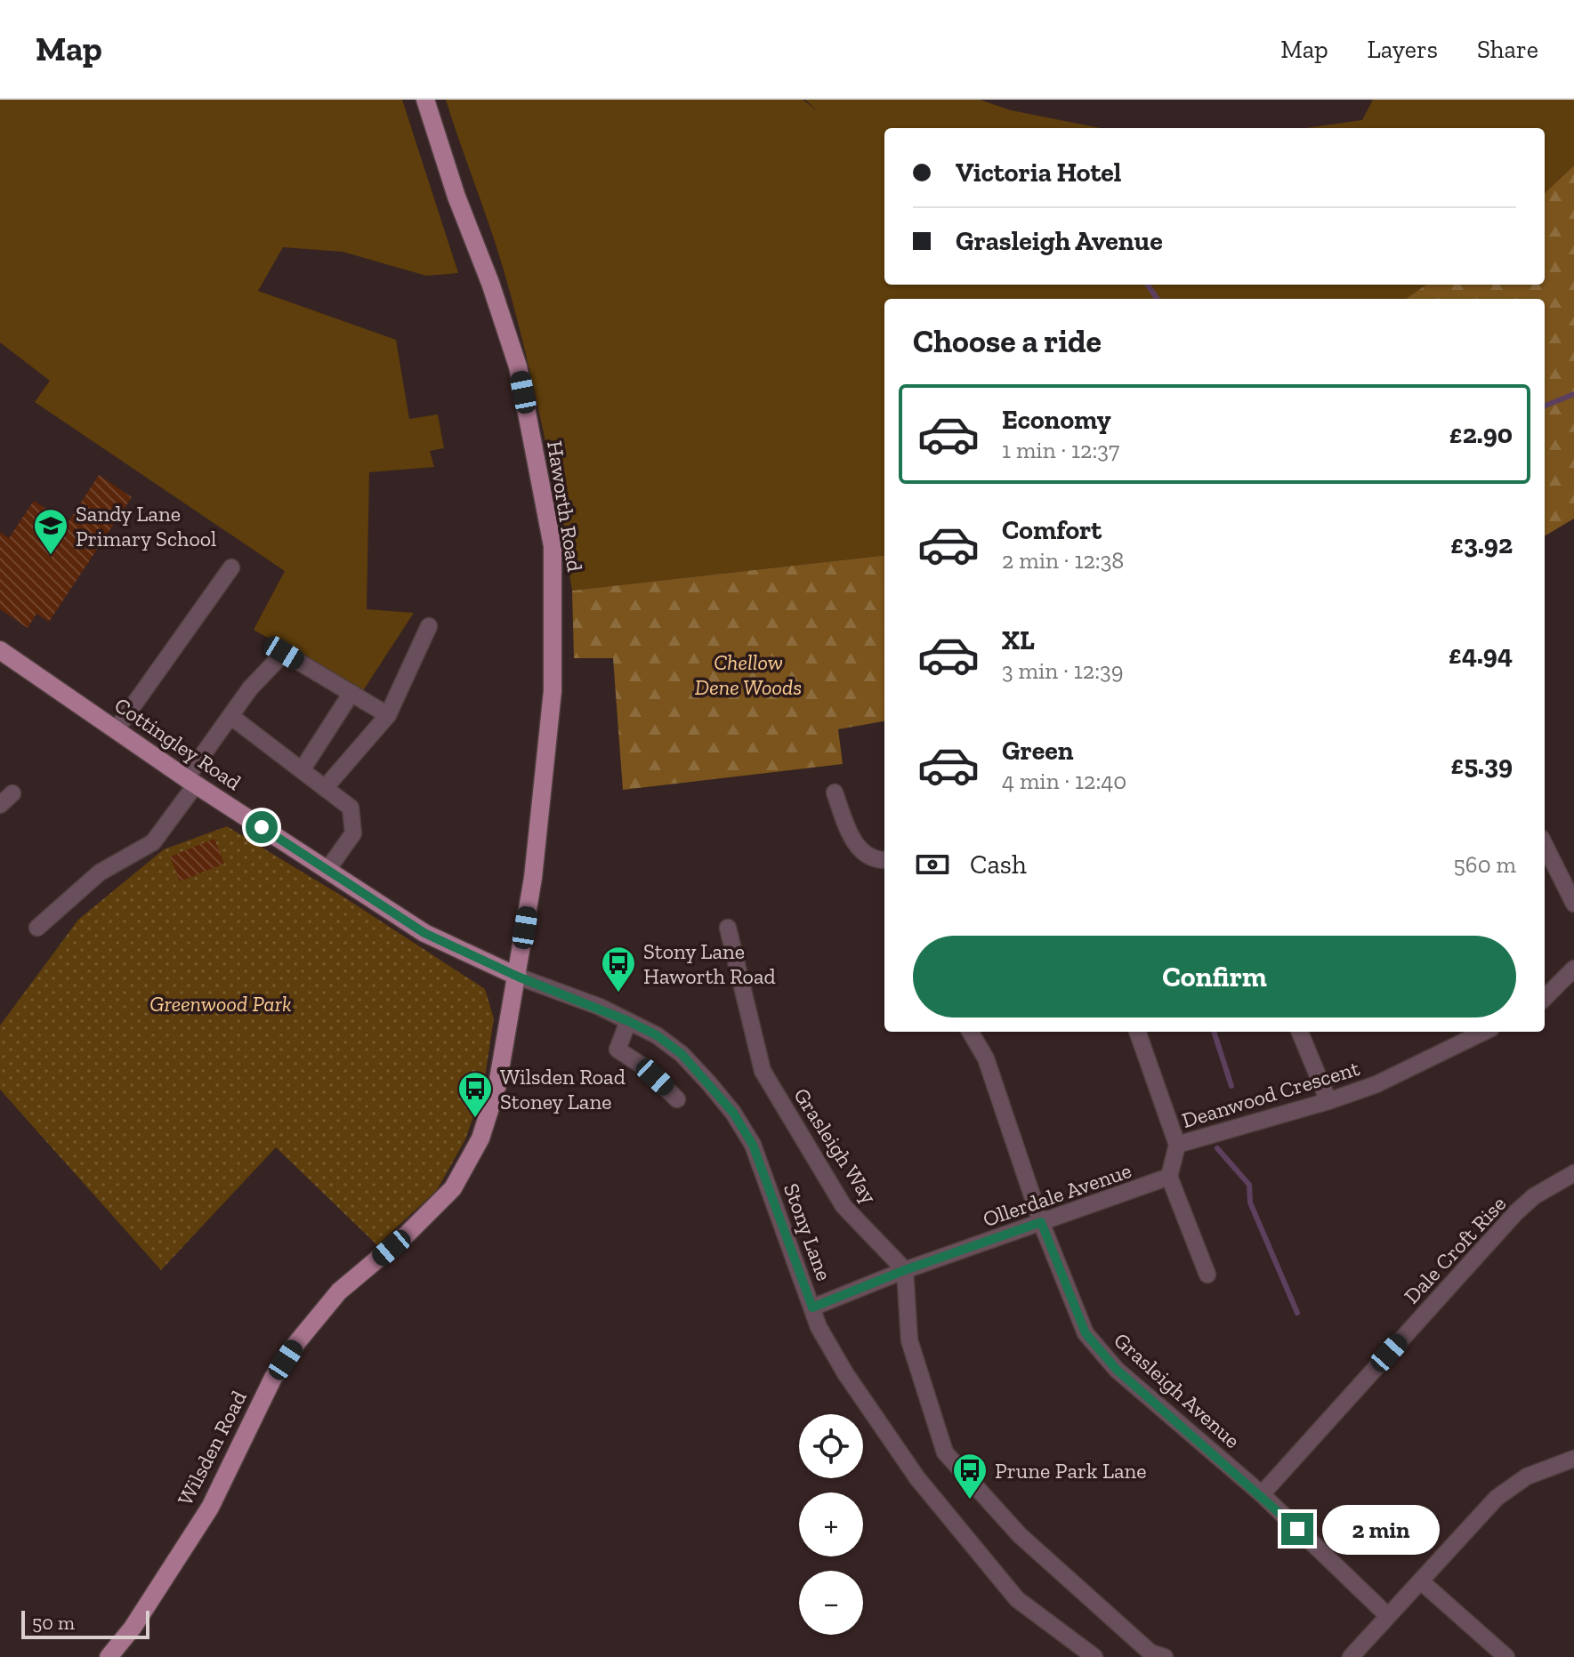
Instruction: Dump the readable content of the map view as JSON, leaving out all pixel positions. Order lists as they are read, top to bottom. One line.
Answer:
{"streets":{"main road":["Haworth Road","Cottingley Road","Wilsden Road"],"street":["Deanwood Crescent","Grasleigh Way","Ollerdale Avenue","Stony Lane","Dale Croft Rise","Grasleigh Avenue"]},"crossings":[["Haworth Road","Cottingley Road"],["Haworth Road","Stony Lane"],["Haworth Road","Wilsden Road"],["Cottingley Road","Stony Lane"],["Cottingley Road","Wilsden Road"],["Grasleigh Way","Ollerdale Avenue"],["Ollerdale Avenue","Stony Lane"],["Ollerdale Avenue","Grasleigh Avenue"],["Stony Lane","Wilsden Road"],["Dale Croft Rise","Grasleigh Avenue"]],"parks":["Chellow Dene Woods","Greenwood Park"],"places":{"school or university":["Sandy Lane Primary School"],"bus stop":["Stony Lane Haworth Road","Wilsden Road Stoney Lane","Prune Park Lane"]},"scale_bar":"50 m","page":{"header":"Map","nav":["Map","Layers","Share"],"banner":["Victoria Hotel","Grasleigh Avenue"],"heading":"Choose a ride","list":[{"name":"Economy","note":"1 min · 12:37","value":"£2.90"},{"name":"Comfort","note":"2 min · 12:38","value":"£3.92"},{"name":"XL","note":"3 min · 12:39","value":"£4.94"},{"name":"Green","note":"4 min · 12:40","value":"£5.39"}],"pay":["Cash","560 m"],"buttons":"Confirm","map_buttons":["+","−"],"bubble":"2 min","scale":"50 m"}}
